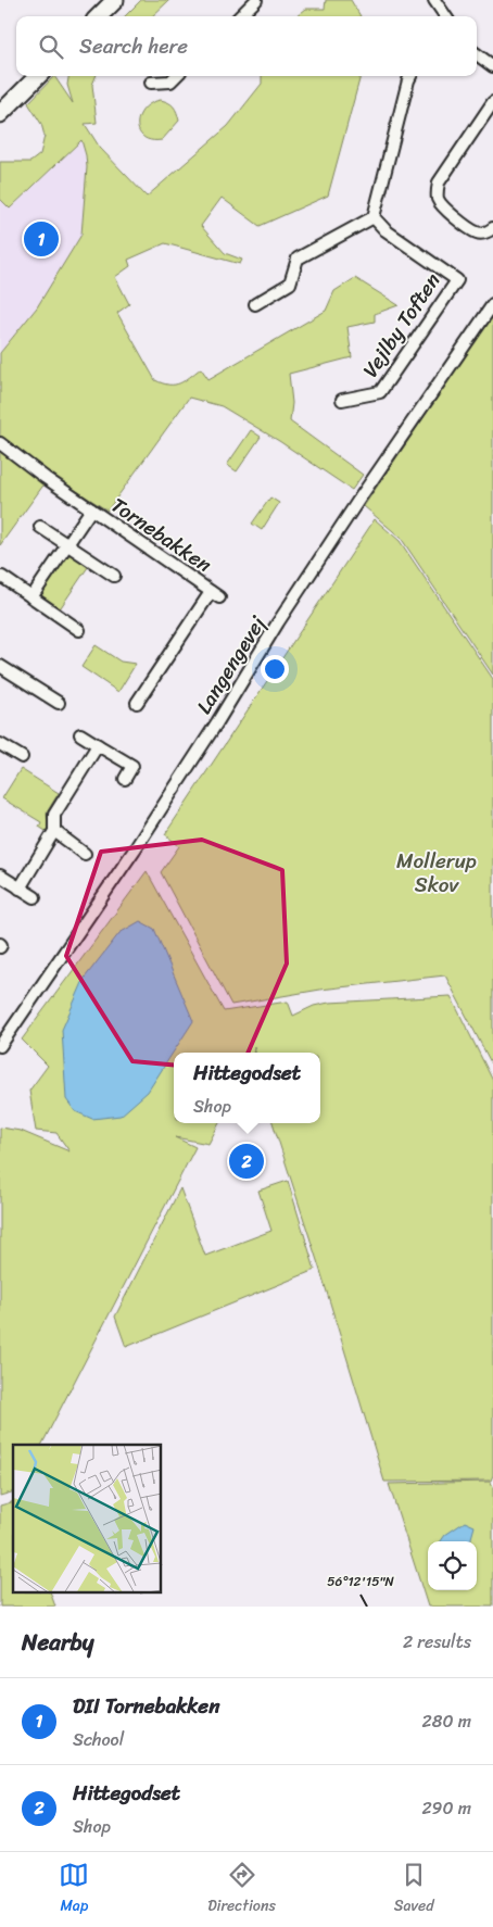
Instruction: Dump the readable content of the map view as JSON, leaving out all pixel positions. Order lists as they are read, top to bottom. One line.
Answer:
{"streets":{"street":["Vejlby Toften","Tornebakken","Langengevej"]},"parks":["Mollerup Skov"],"page":{"search":"Search here","pins":["1","2"],"popup":["Hittegodset","Shop"],"heading":["Nearby","2 results"],"list":[{"mark":"1","name":"DII Tornebakken","note":"School","value":"280 m"},{"mark":"2","name":"Hittegodset","note":"Shop","value":"290 m"}],"nav":["Map","Directions","Saved"]},"coordinates":["56°12'15\"N"]}
